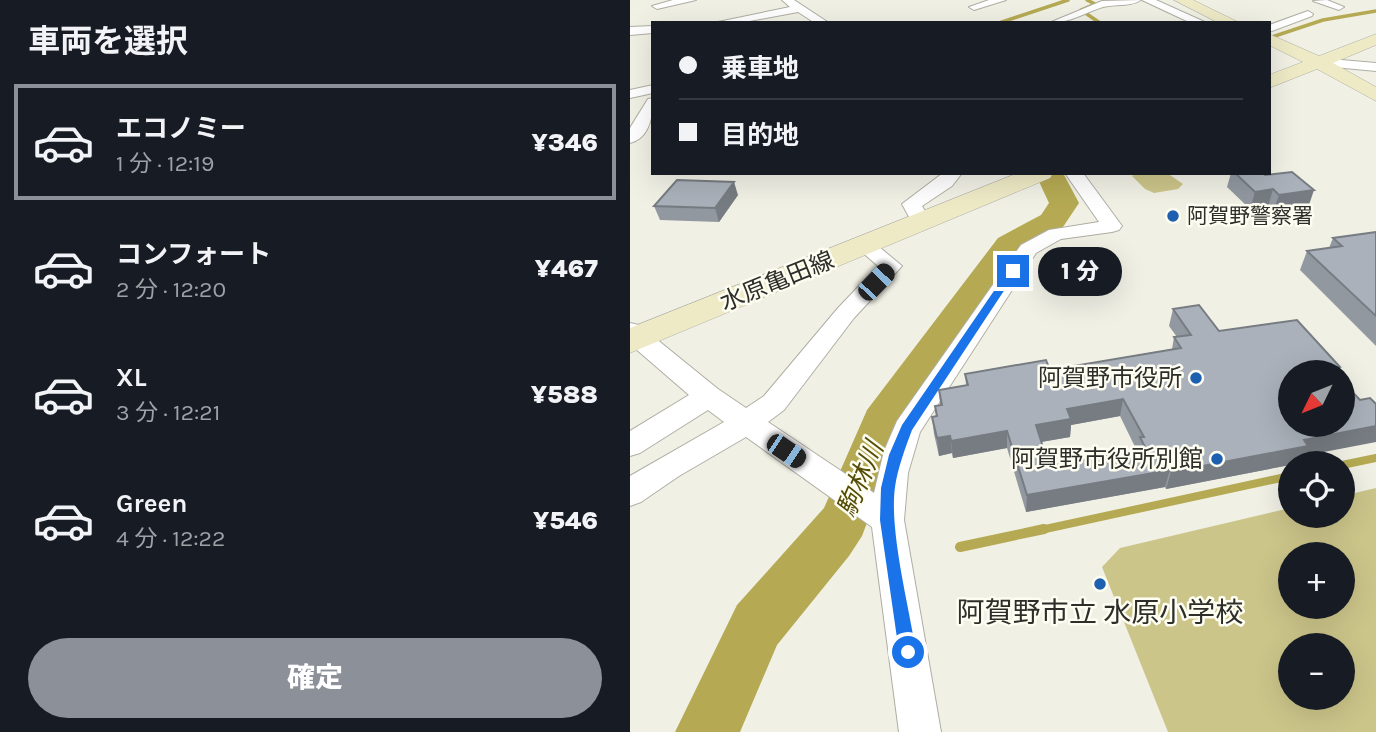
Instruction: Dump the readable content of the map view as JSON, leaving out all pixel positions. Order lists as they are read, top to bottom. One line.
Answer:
{"streets":{"main road":["水原亀田線"]},"water":["駒林川"],"places":["阿賀野警察署","阿賀野市役所","阿賀野市役所別館","阿賀野市立 水原小学校"],"north":"bottom left","page":{"heading":"車両を選択","banner":["乗車地","目的地"],"list":[{"name":"エコノミー","note":"1 分 · 12:19","value":"¥346"},{"name":"コンフォート","note":"2 分 · 12:20","value":"¥467"},{"name":"XL","note":"3 分 · 12:21","value":"¥588"},{"name":"Green","note":"4 分 · 12:22","value":"¥546"}],"bubble":"1 分","map_buttons":["+","−"],"buttons":"確定"}}
